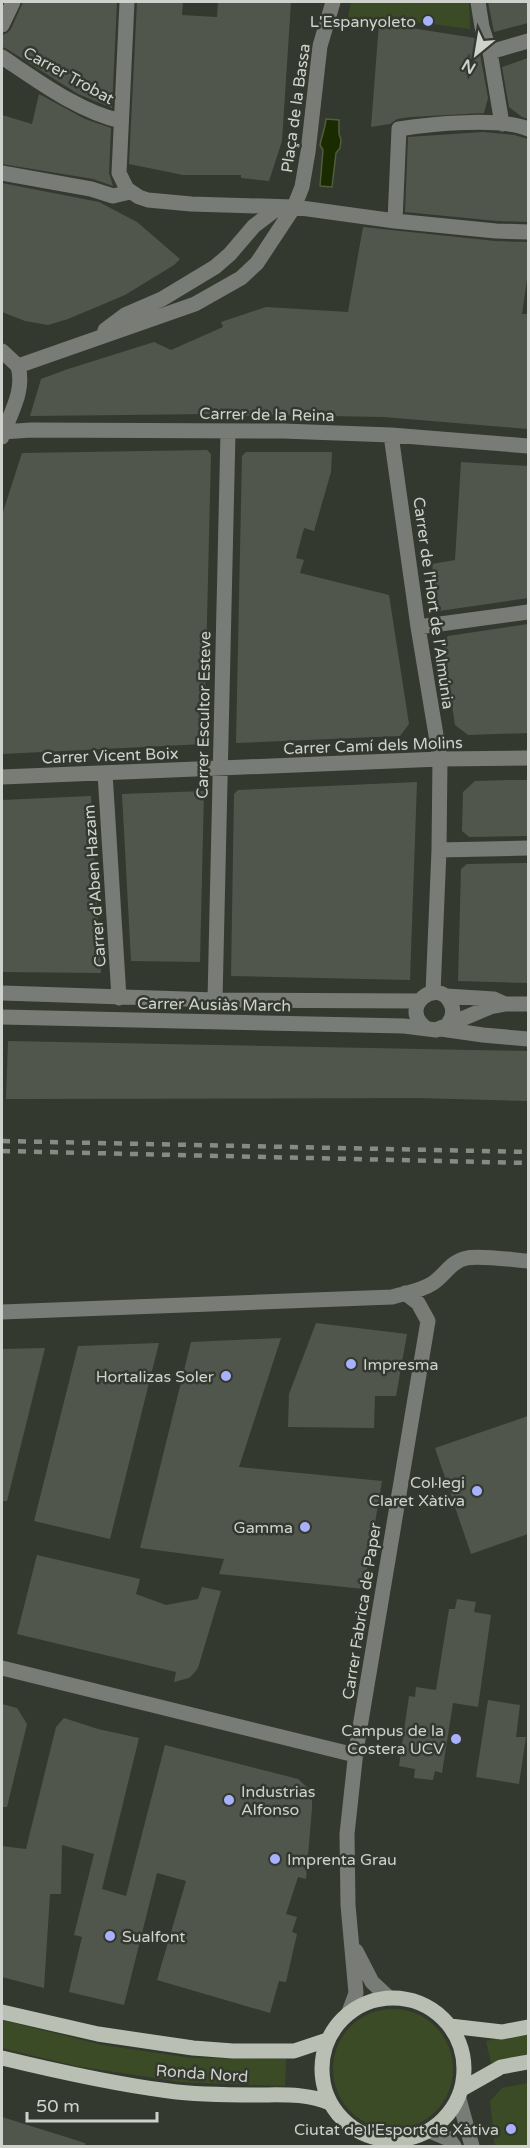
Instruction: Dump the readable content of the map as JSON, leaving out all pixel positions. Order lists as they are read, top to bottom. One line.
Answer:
{"streets":{"main road":["Ronda Nord"],"street":["Carrer Trobat","Plaça de la Bassa","Carrer de la Reina","Carrer de l'Hort de l'Almúnia","Carrer Escultor Esteve","Carrer Camí dels Molins","Carrer Vicent Boix","Carrer d'Aben Hazam","Carrer Ausiàs March","Carrer Fabrica de Paper"]},"crossings":[["Carrer de la Reina","Carrer de l'Hort de l'Almúnia"],["Carrer de la Reina","Carrer Escultor Esteve"],["Carrer de l'Hort de l'Almúnia","Carrer Camí dels Molins"],["Carrer de l'Hort de l'Almúnia","Carrer Ausiàs March"],["Carrer Escultor Esteve","Carrer Camí dels Molins"],["Carrer Escultor Esteve","Carrer Vicent Boix"],["Carrer Escultor Esteve","Carrer Ausiàs March"],["Carrer Camí dels Molins","Carrer Vicent Boix"],["Carrer Vicent Boix","Carrer d'Aben Hazam"],["Carrer d'Aben Hazam","Carrer Ausiàs March"],["Carrer Fabrica de Paper","Ronda Nord"]],"places":["L'Espanyoleto","Impresma","Hortalizas Soler","Col·legi Claret Xàtiva","Gamma","Campus de la Costera UCV","Industrias Alfonso","Imprenta Grau","Sualfont","Ciutat de l'Esport de Xàtiva"],"scale_bar":"50 m","north":"bottom left"}
